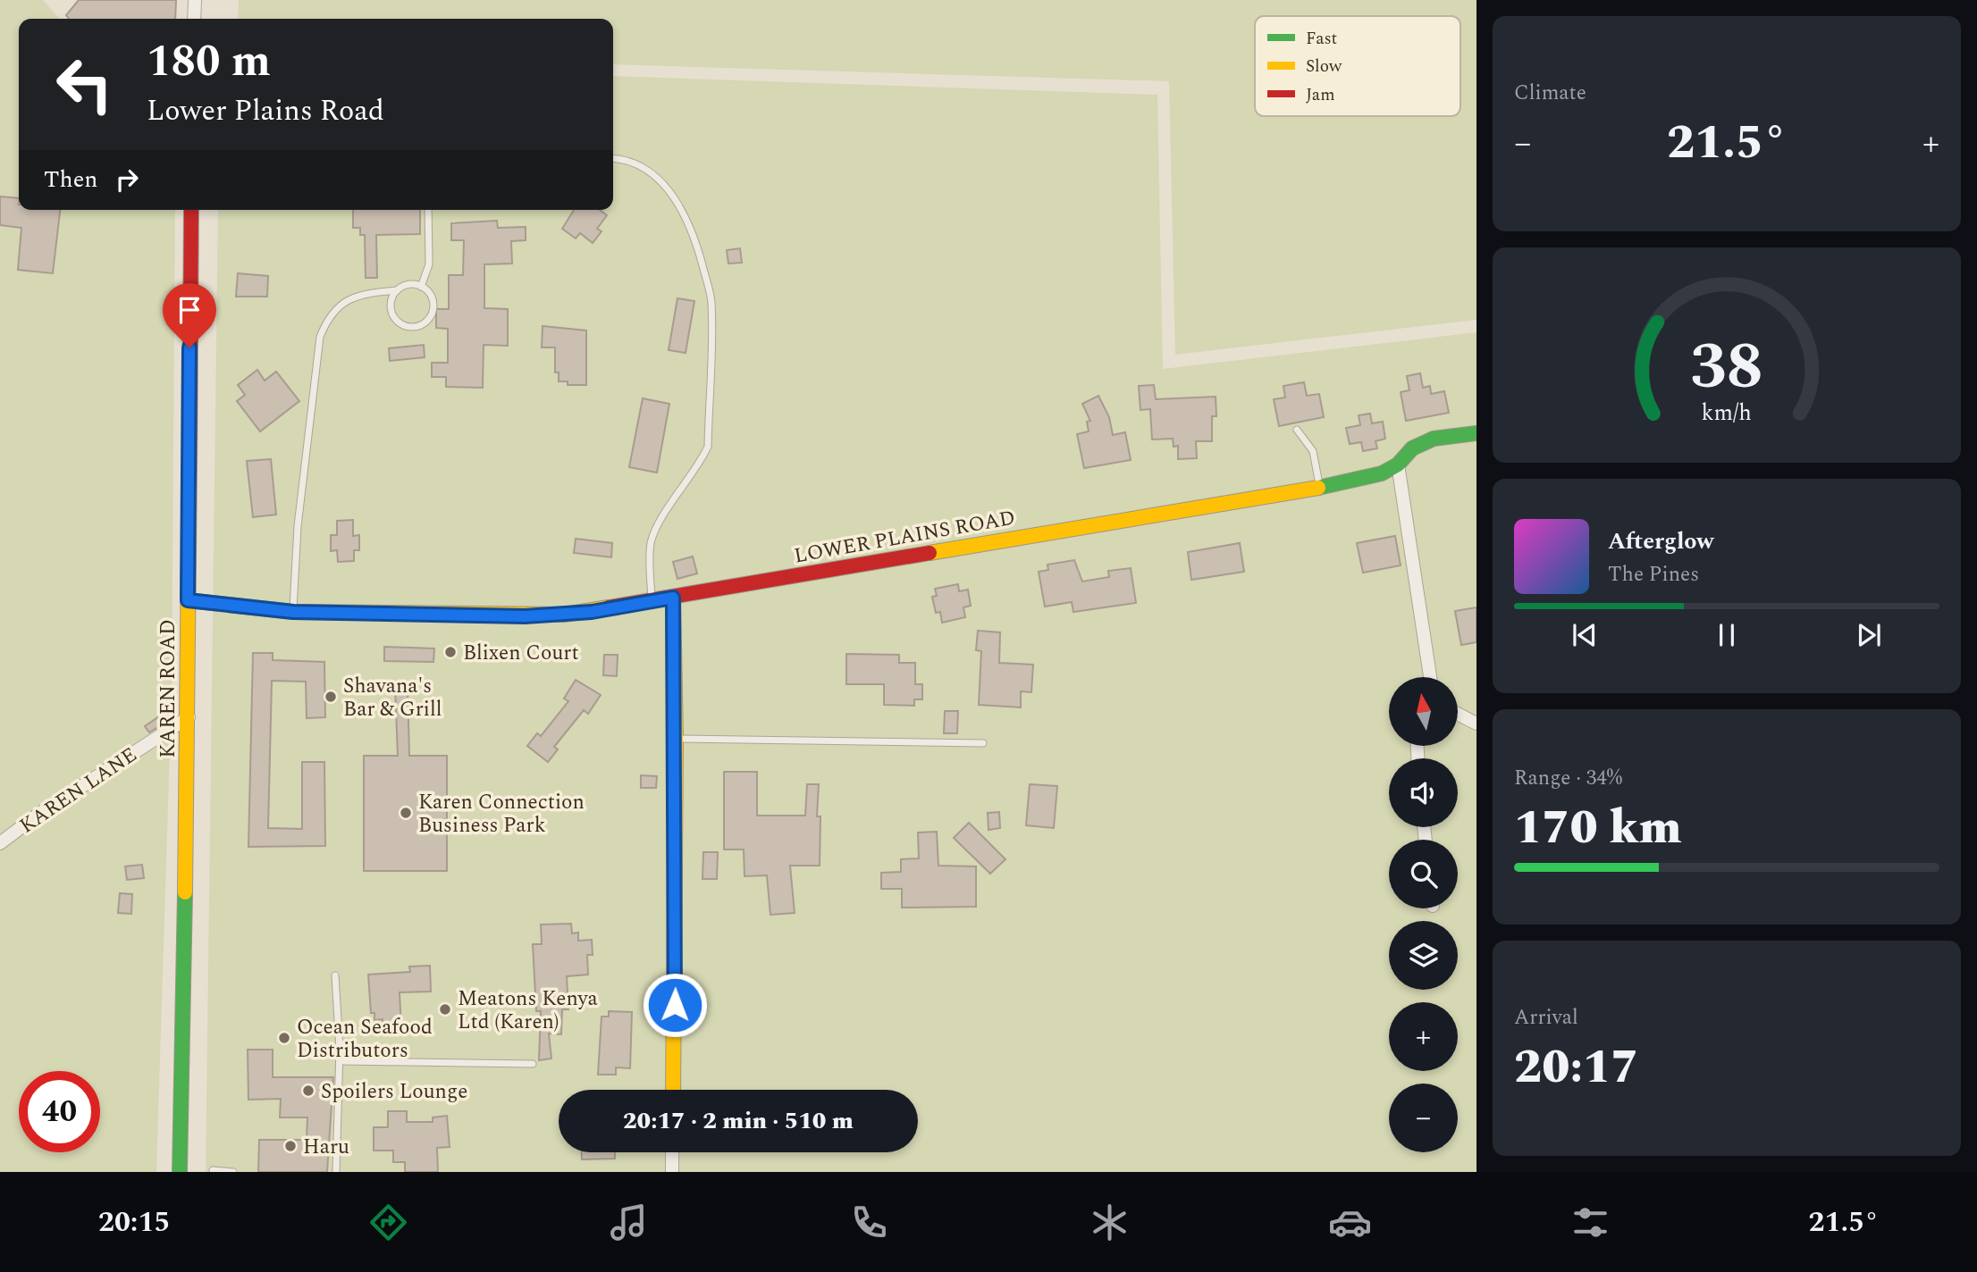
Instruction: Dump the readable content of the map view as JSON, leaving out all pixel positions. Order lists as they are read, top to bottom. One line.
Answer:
{"streets":{"street":["LOWER PLAINS ROAD","KAREN ROAD","KAREN LANE"]},"crossings":[["LOWER PLAINS ROAD","KAREN ROAD"],["KAREN ROAD","KAREN LANE"]],"places":["Blixen Court","Shavana's Bar & Grill","Karen Connection Business Park","Meatons Kenya Ltd (Karen)","Ocean Seafood Distributors","Spoilers Lounge","Haru"],"legend":["Fast","Slow","Jam"],"north":"top","page":{"tile":["Climate",["Range · 34%","170 km"],["Arrival","20:17"]],"turn":["180 m","Lower Plains Road"],"heat":["−","21.5°","+"],"then":"Then","song":["Afterglow","The Pines"],"map_buttons":["+","−"],"limit":"40","trip":"20:17 · 2 min · 510 m","tabs":["20:15","21.5°"],"gauge":["38","km/h"]}}
